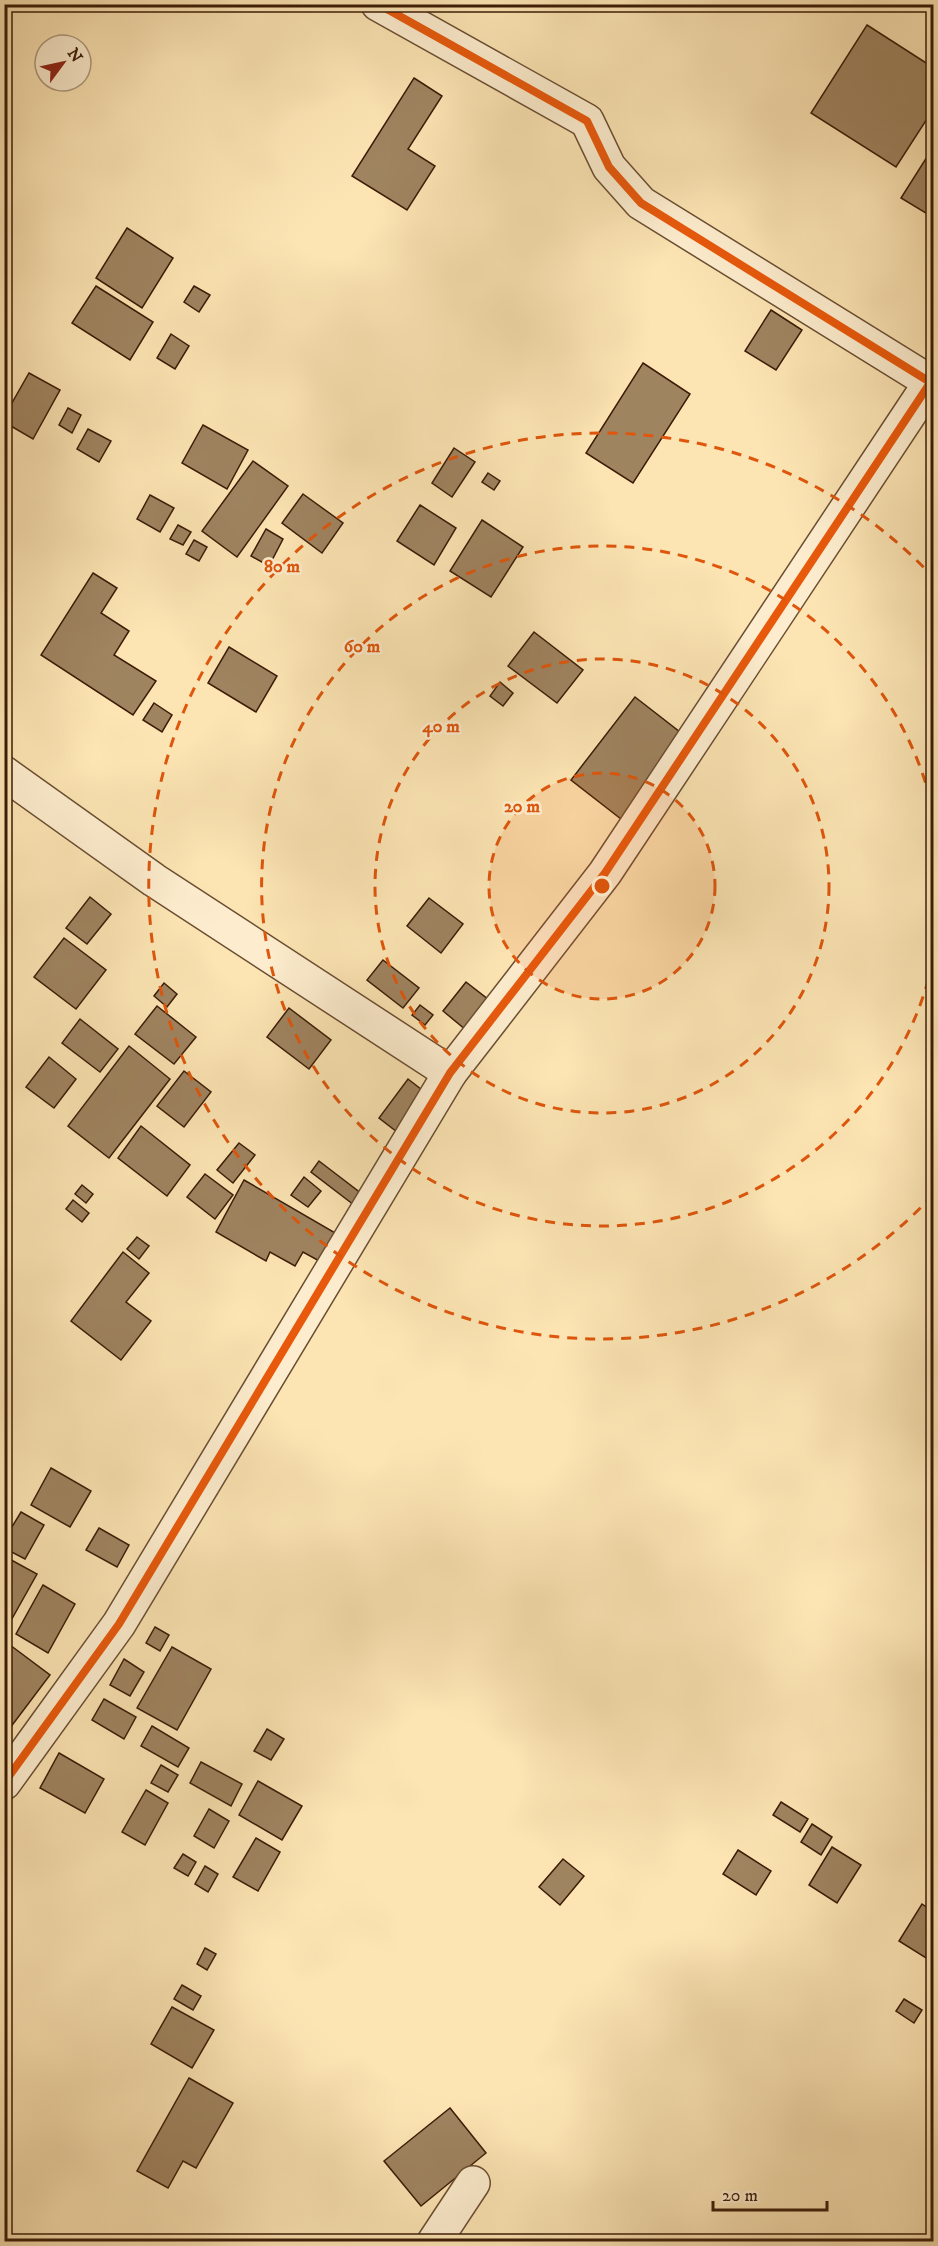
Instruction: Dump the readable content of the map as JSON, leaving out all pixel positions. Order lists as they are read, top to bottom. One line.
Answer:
{"scale_bar":"20 m","north":"top right","rings":["80 m","60 m","40 m","20 m"]}
